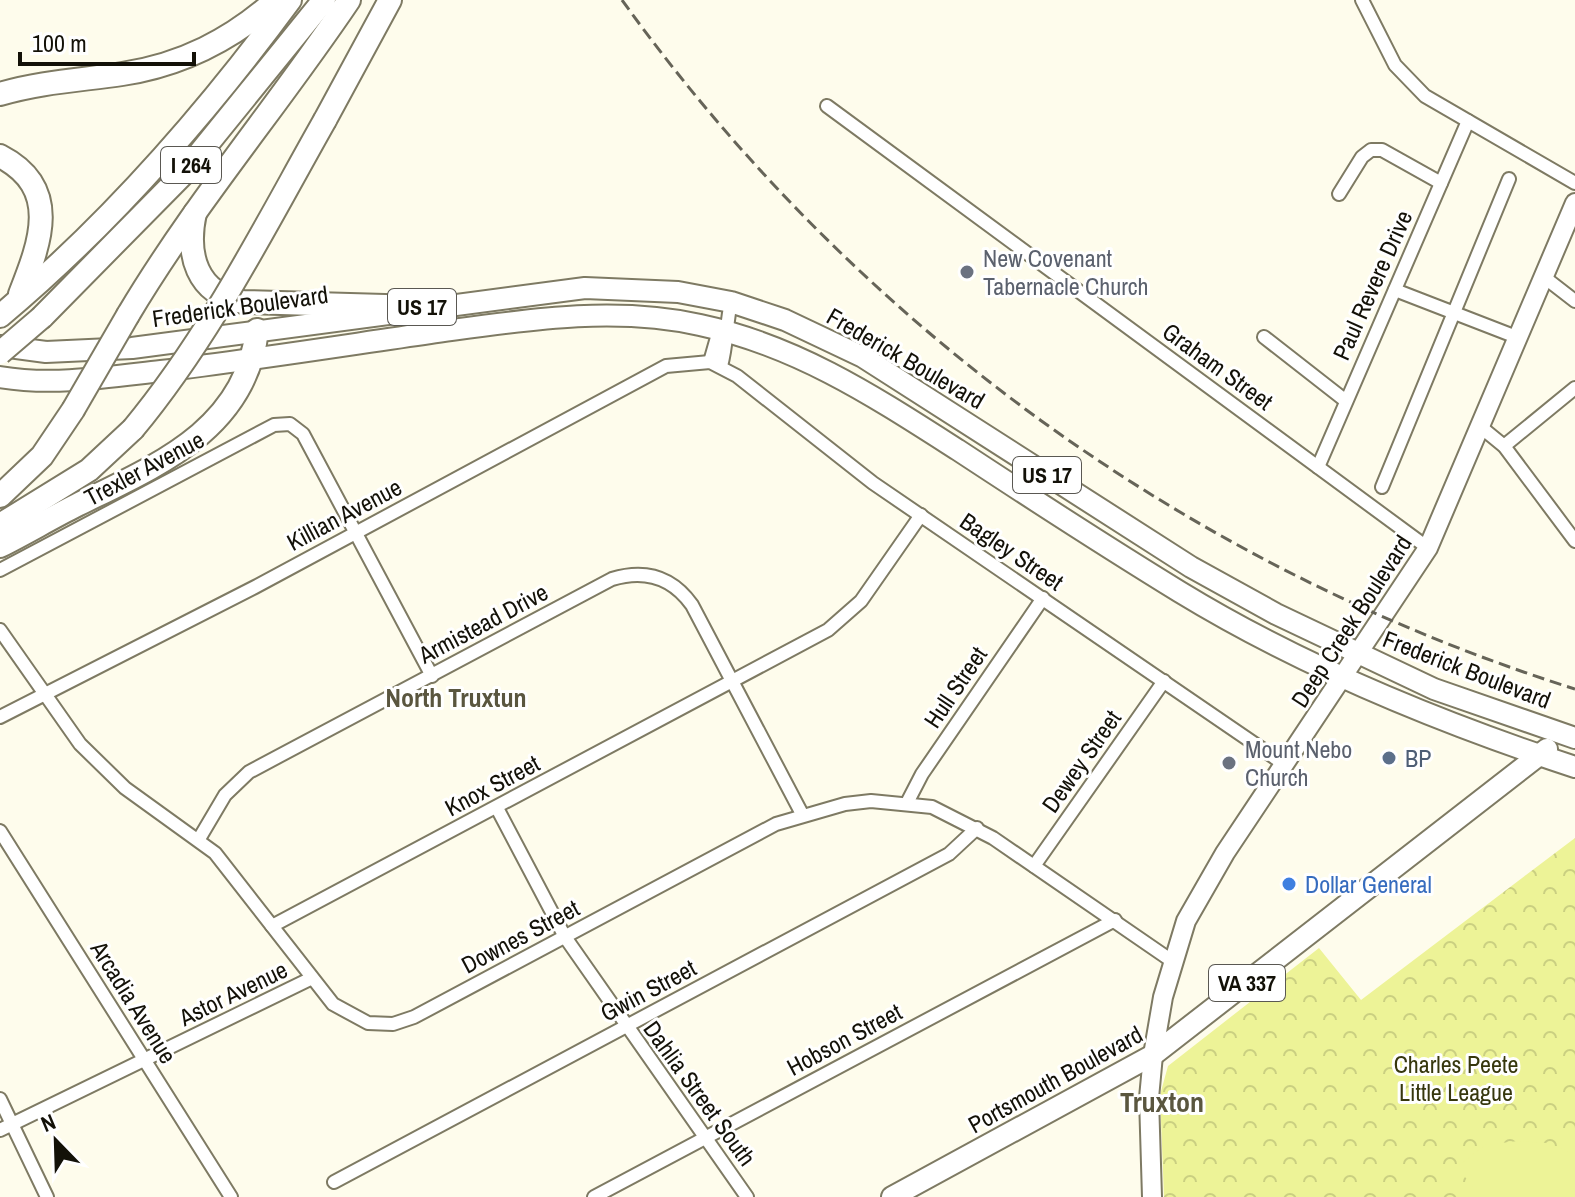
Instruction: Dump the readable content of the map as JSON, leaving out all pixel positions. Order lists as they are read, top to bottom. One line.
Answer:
{"streets":{"highway":["I 264"],"main road":["Frederick Boulevard","US 17","VA 337","Portsmouth Boulevard"],"street":["Paul Revere Drive","Graham Street","Trexler Avenue","Killian Avenue","Bagley Street","Deep Creek Boulevard","Armistead Drive","Hull Street","Dewey Street","Knox Street","Downes Street","Gwin Street","Astor Avenue","Arcadia Avenue","Hobson Street","Dahlia Street South"]},"crossings":[["Paul Revere Drive","Graham Street"],["Frederick Boulevard","Deep Creek Boulevard"],["Frederick Boulevard","Portsmouth Boulevard"],["Graham Street","Deep Creek Boulevard"],["Trexler Avenue","Killian Avenue"],["Killian Avenue","Bagley Street"],["Killian Avenue","Downes Street"],["Bagley Street","Deep Creek Boulevard"],["Bagley Street","Hull Street"],["Bagley Street","Dewey Street"],["Deep Creek Boulevard","Downes Street"],["Deep Creek Boulevard","Portsmouth Boulevard"],["Armistead Drive","Knox Street"],["Armistead Drive","Downes Street"],["Hull Street","Downes Street"],["Dewey Street","Downes Street"],["Knox Street","Downes Street"],["Knox Street","Dahlia Street South"],["Downes Street","Gwin Street"],["Downes Street","Astor Avenue"],["Downes Street","Hobson Street"],["Downes Street","Dahlia Street South"],["Gwin Street","Dahlia Street South"],["Astor Avenue","Arcadia Avenue"],["Hobson Street","Dahlia Street South"]],"districts":["North Truxtun","Truxton"],"parks":["Charles Peete Little League"],"places":["New Covenant Tabernacle Church","BP","Mount Nebo Church","Dollar General"],"scale_bar":"100 m","north":"top left"}
